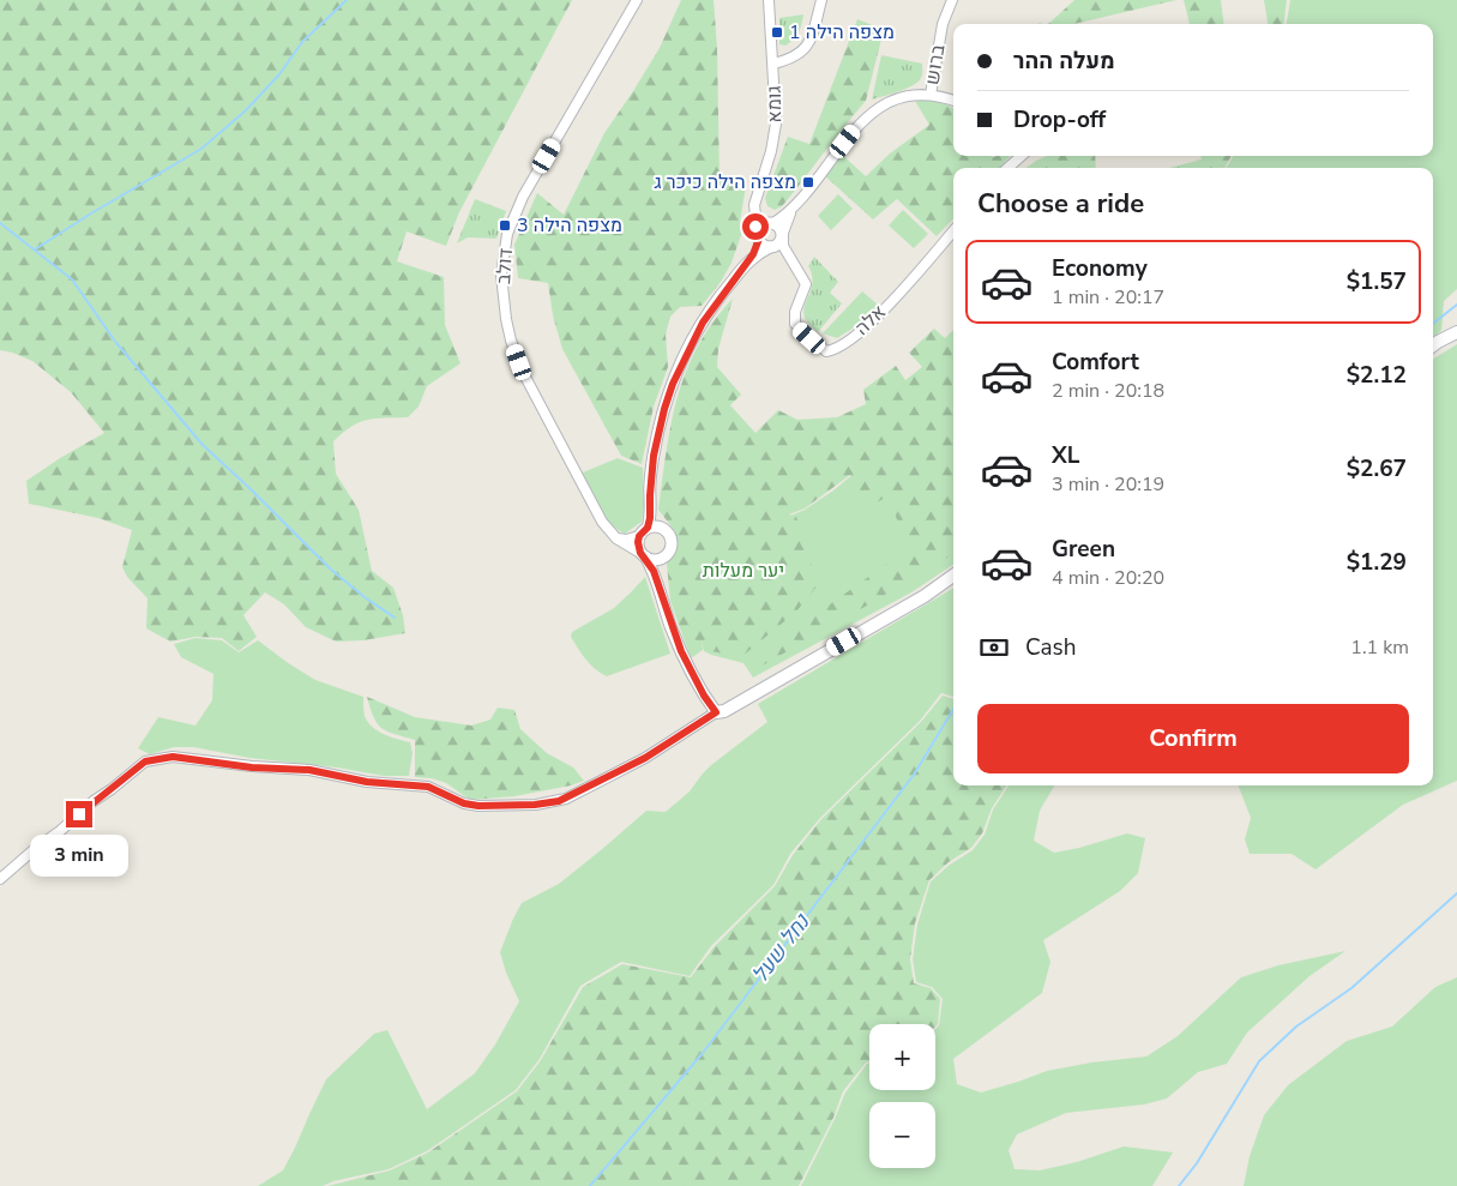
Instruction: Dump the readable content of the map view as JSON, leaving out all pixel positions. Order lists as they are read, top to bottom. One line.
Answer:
{"streets":{"street":["ברוש","גומא","דולב","אלה"]},"water":["נחל שעל"],"parks":["יער מעלות"],"places":{"transit":["מצפה הילה 1","מצפה הילה כיכר ג","מצפה הילה 3"]},"page":{"banner":["מעלה ההר","Drop-off"],"heading":"Choose a ride","list":[{"name":"Economy","note":"1 min · 20:17","value":"$1.57"},{"name":"Comfort","note":"2 min · 20:18","value":"$2.12"},{"name":"XL","note":"3 min · 20:19","value":"$2.67"},{"name":"Green","note":"4 min · 20:20","value":"$1.29"}],"pay":["Cash","1.1 km"],"buttons":"Confirm","bubble":"3 min","map_buttons":["+","−"]}}
